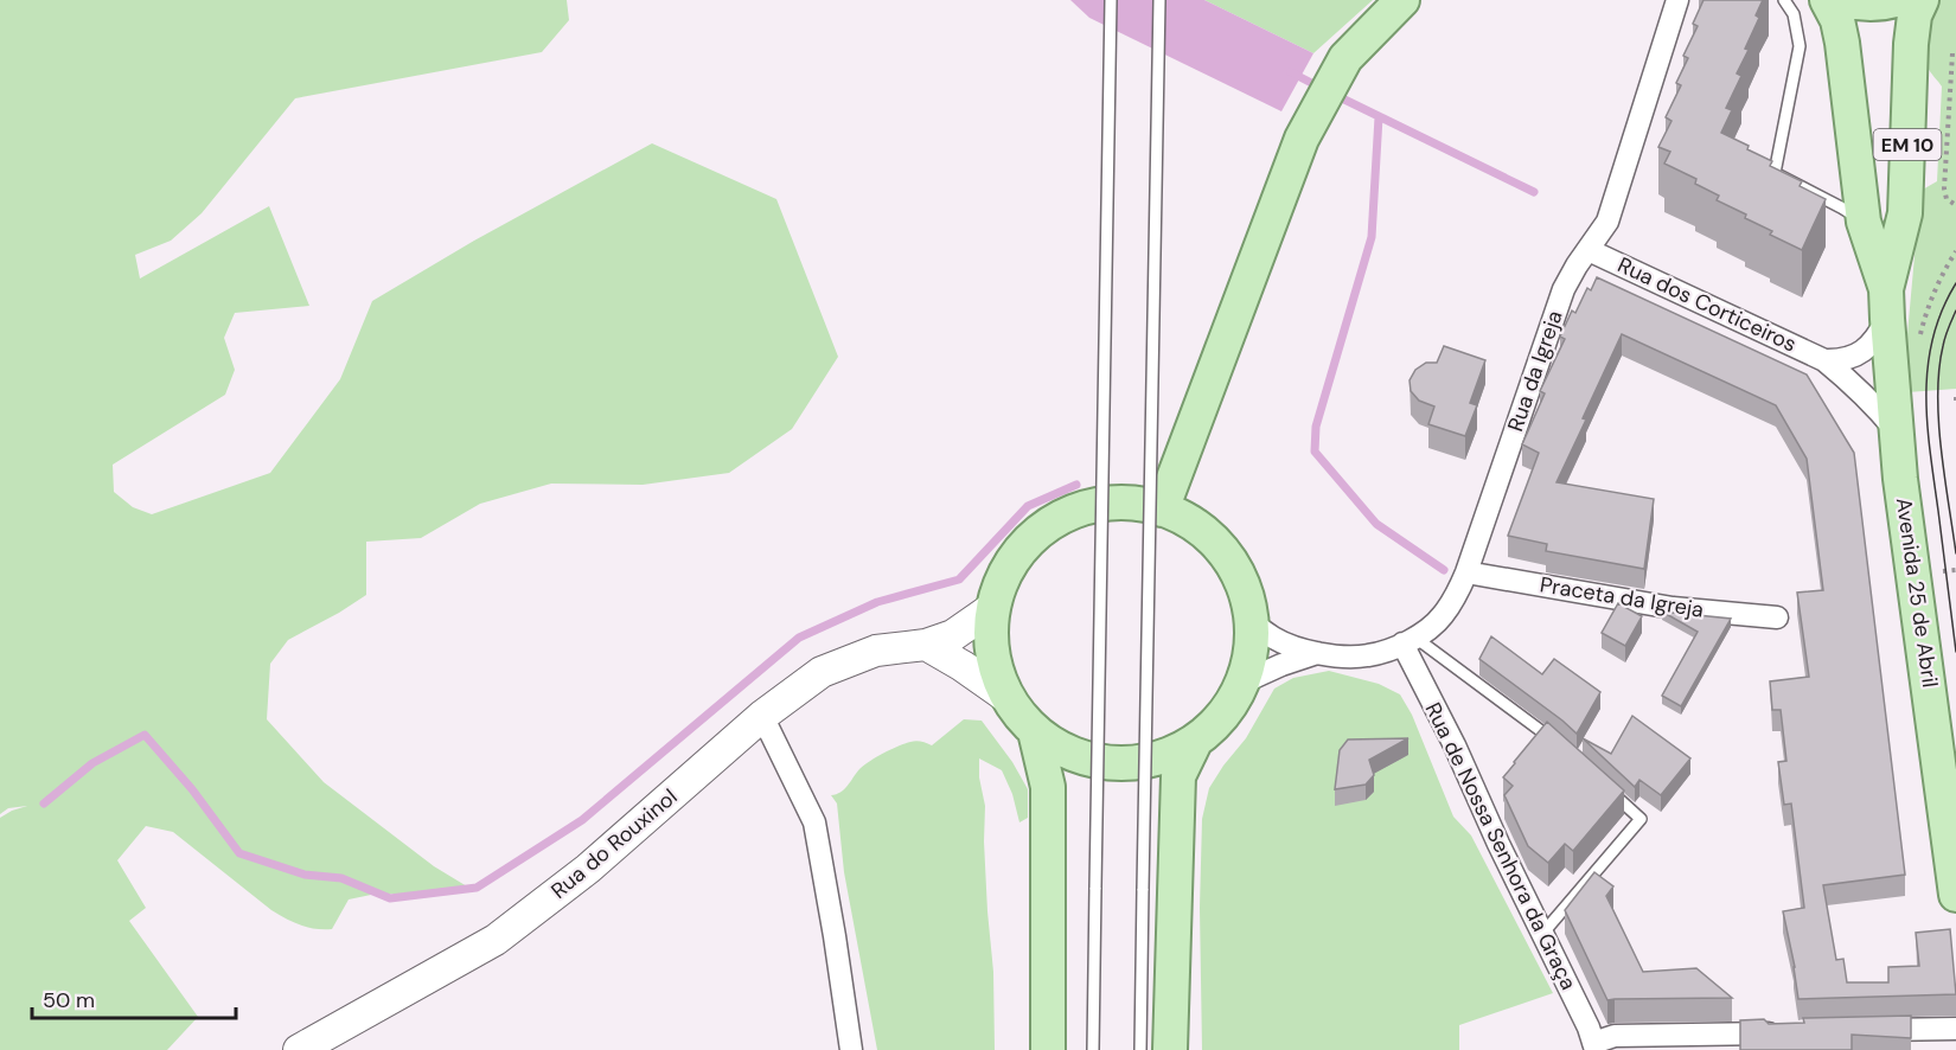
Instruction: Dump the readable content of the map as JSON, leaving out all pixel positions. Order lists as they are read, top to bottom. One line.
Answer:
{"streets":{"main road":["EM 10","Avenida 25 de Abril","Rua do Rouxinol"],"street":["Rua dos Corticeiros","Rua da Igreja","Praceta da Igreja","Rua de Nossa Senhora da Graça"]},"crossings":[["Rua dos Corticeiros","Rua da Igreja"],["Rua dos Corticeiros","Avenida 25 de Abril"],["Rua da Igreja","Praceta da Igreja"],["Rua da Igreja","Rua de Nossa Senhora da Graça"]],"scale_bar":"50 m"}
